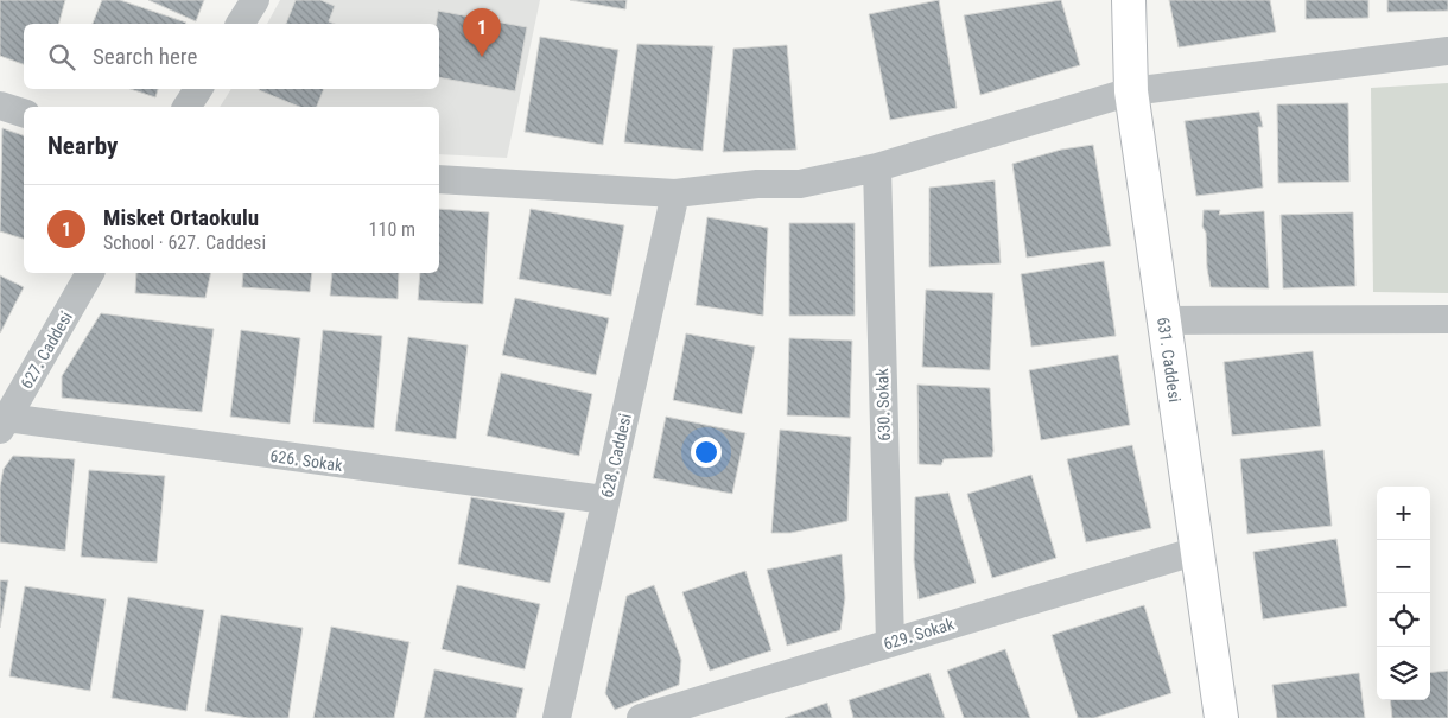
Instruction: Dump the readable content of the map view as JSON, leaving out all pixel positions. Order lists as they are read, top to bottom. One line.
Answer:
{"streets":{"street":["627. Caddesi","631. Caddesi","630. Sokak","628. Caddesi","626. Sokak","629. Sokak"]},"crossings":[["627. Caddesi","626. Sokak"],["631. Caddesi","629. Sokak"],["630. Sokak","629. Sokak"],["628. Caddesi","626. Sokak"]],"page":{"pins":"1","search":"Search here","heading":"Nearby","list":[{"mark":"1","name":"Misket Ortaokulu","note":"School · 627. Caddesi","value":"110 m"}],"map_buttons":["+","−"]}}
